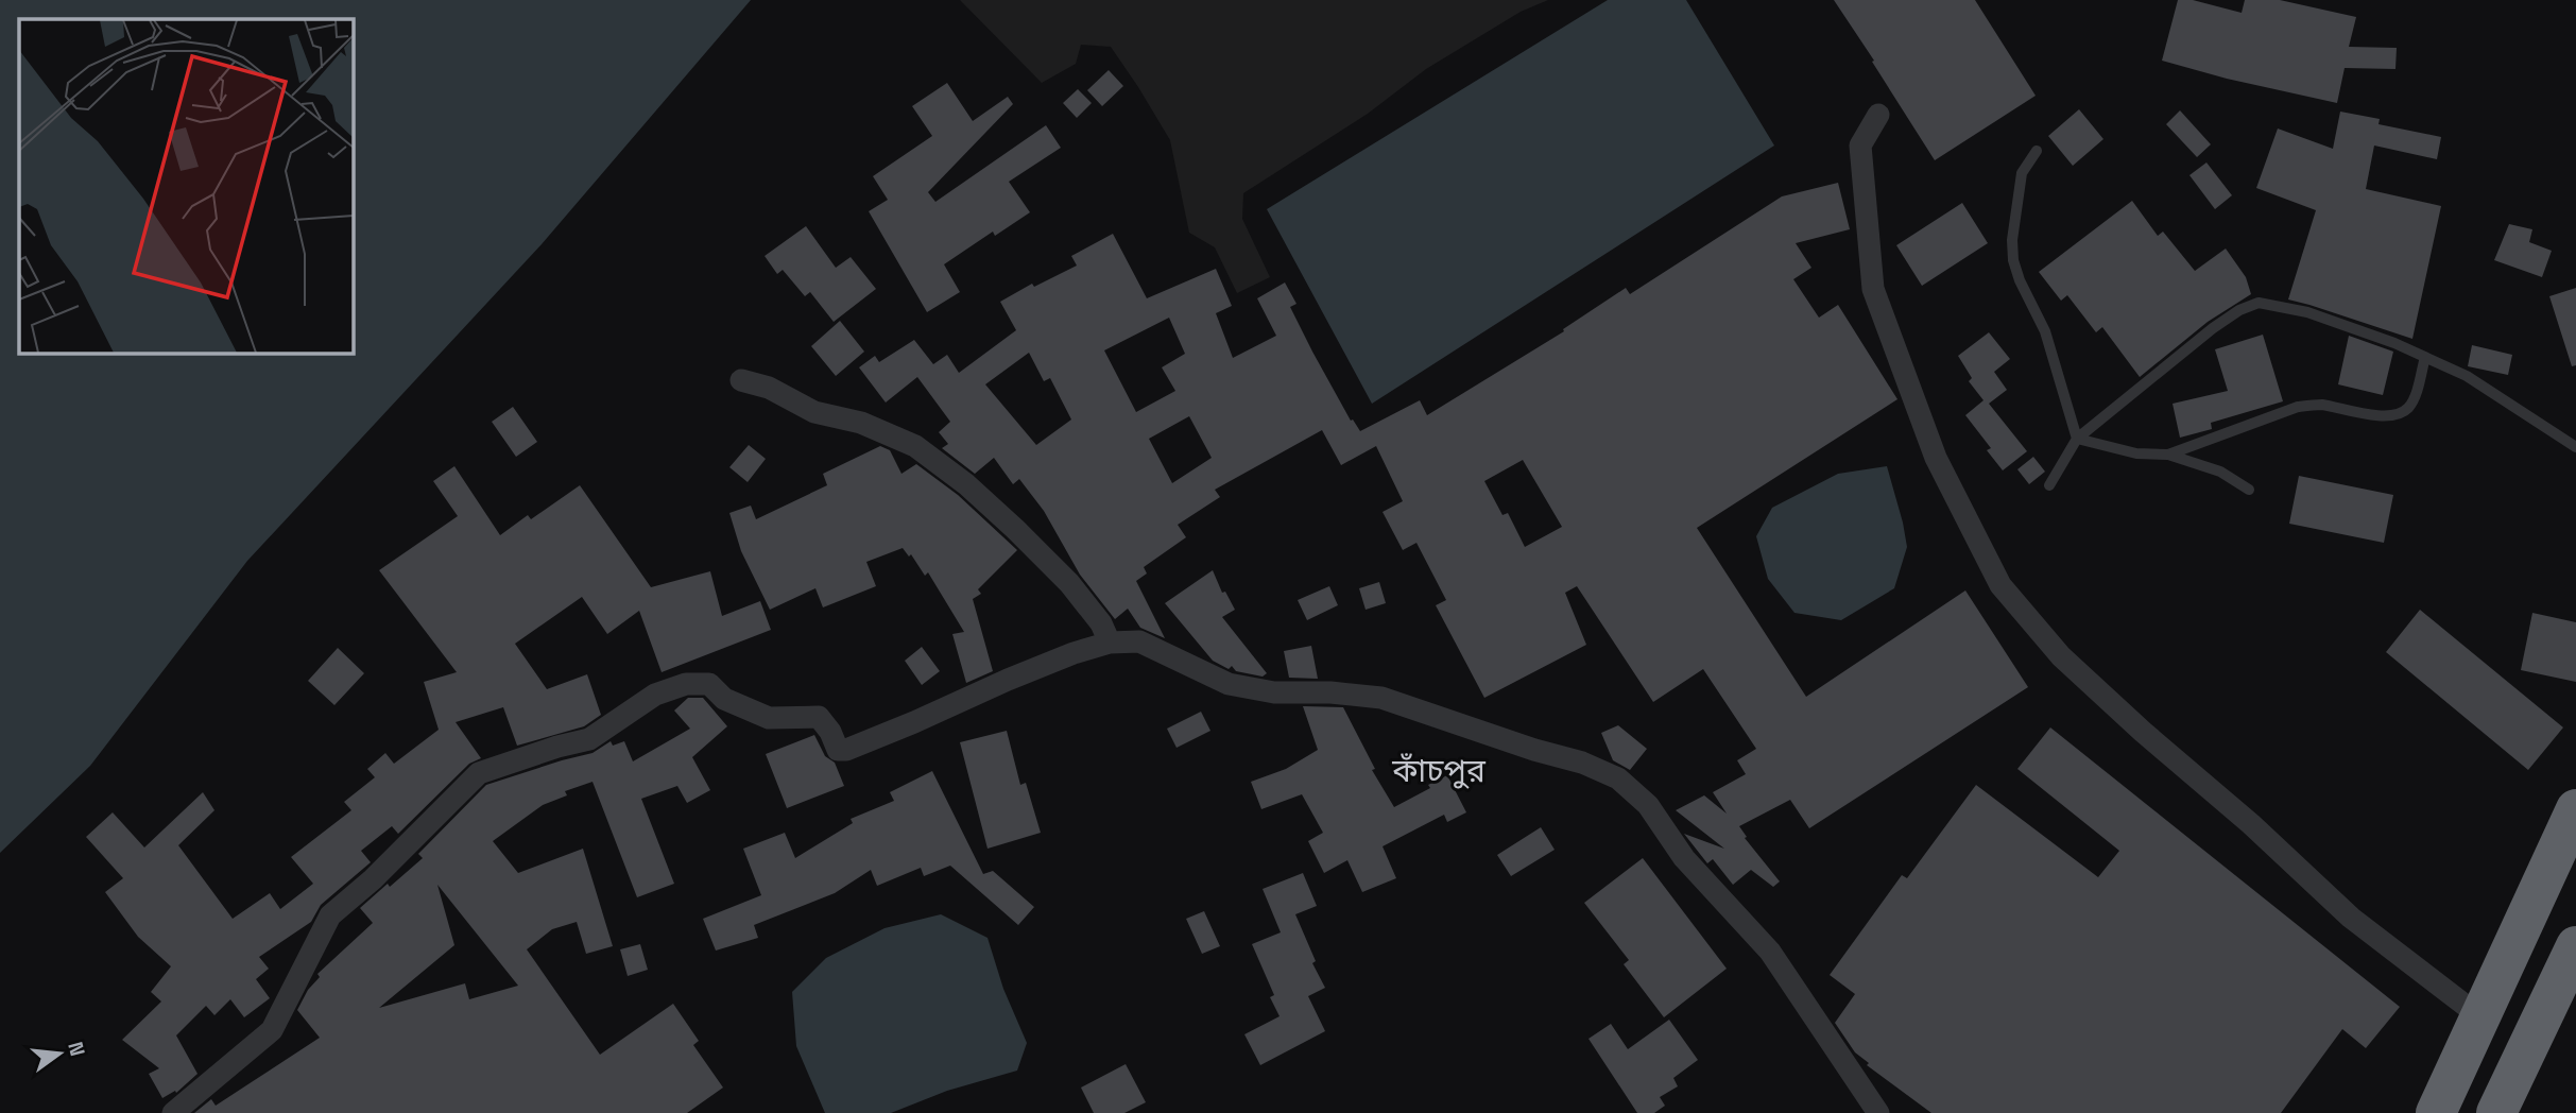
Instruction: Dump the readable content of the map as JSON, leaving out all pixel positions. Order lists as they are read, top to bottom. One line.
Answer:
{"districts":["কাঁচপুর"],"north":"right"}
